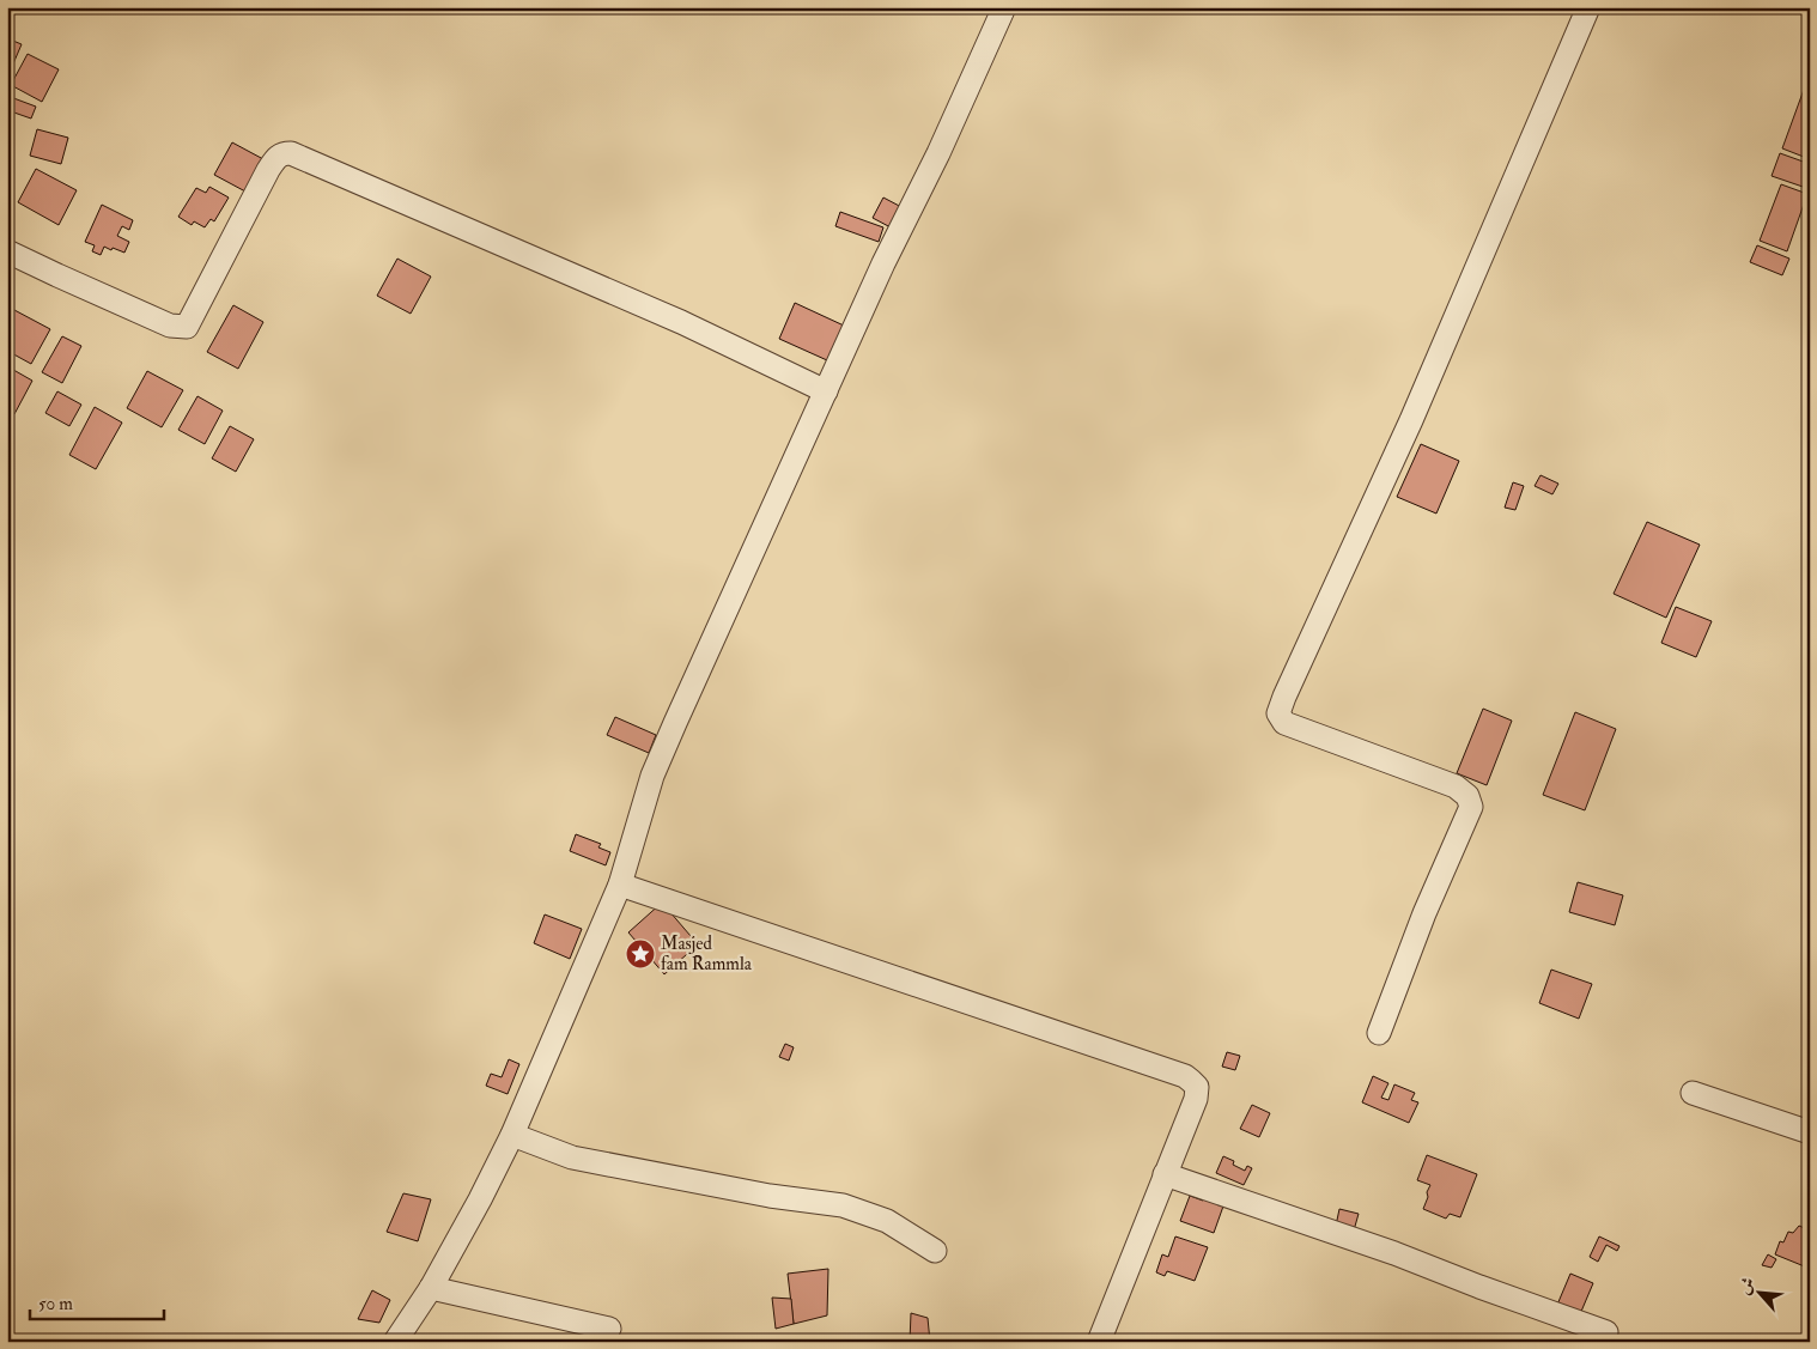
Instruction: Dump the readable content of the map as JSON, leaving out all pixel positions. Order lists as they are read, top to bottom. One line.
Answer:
{"places":{"place":["Masjed fam Rammla"]},"scale_bar":"50 m","north":"top left"}
